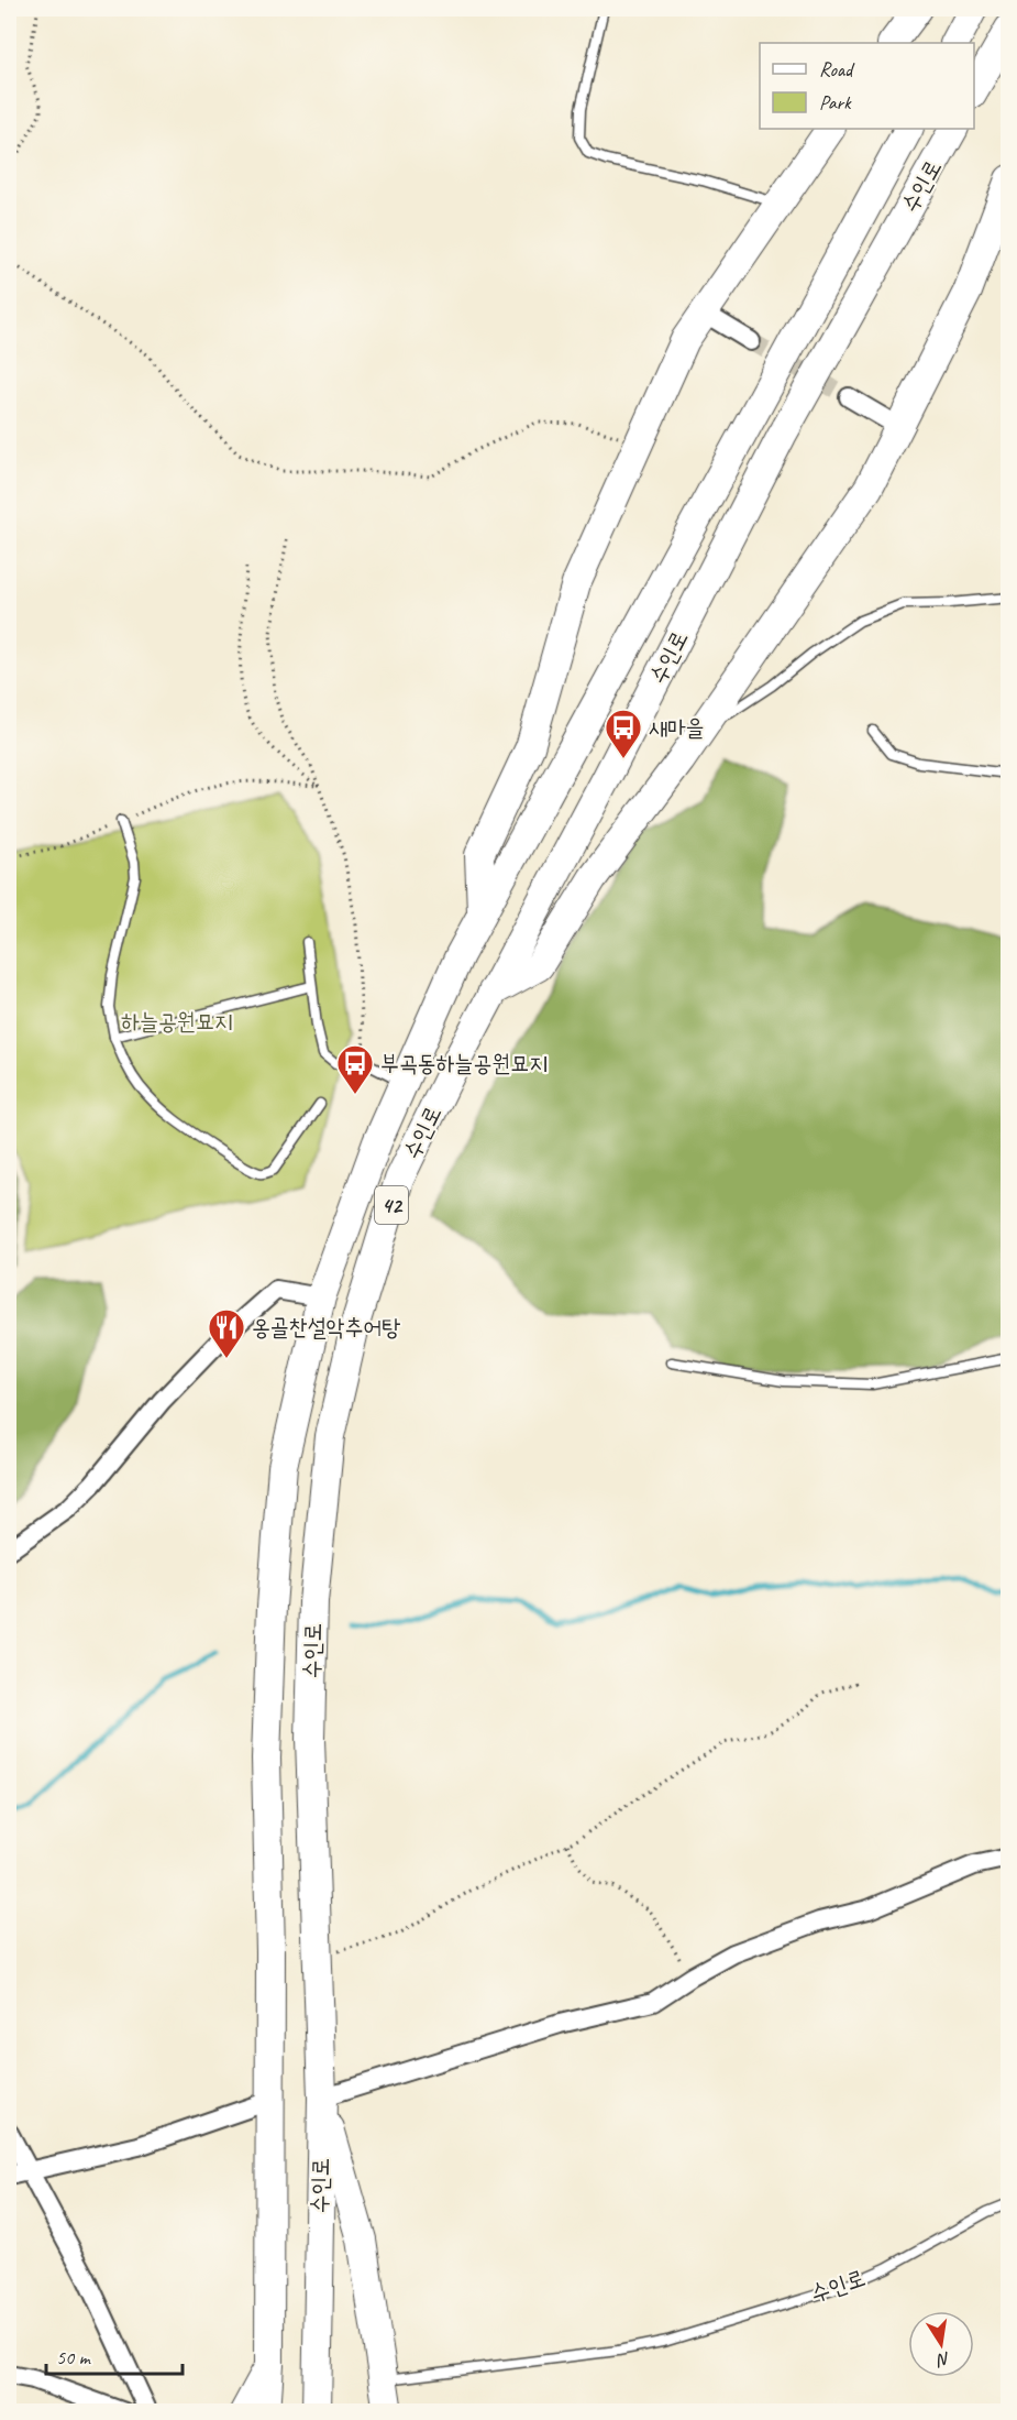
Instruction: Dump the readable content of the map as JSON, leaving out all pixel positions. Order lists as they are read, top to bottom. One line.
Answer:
{"streets":{"main road":["수인로","42"]},"parks":["하늘공원묘지"],"places":{"bus stop":["새마을","부곡동하늘공원묘지"],"restaurant":["옹골찬설악추어탕"]},"legend":["Road","Park"],"scale_bar":"50 m","north":"bottom"}
